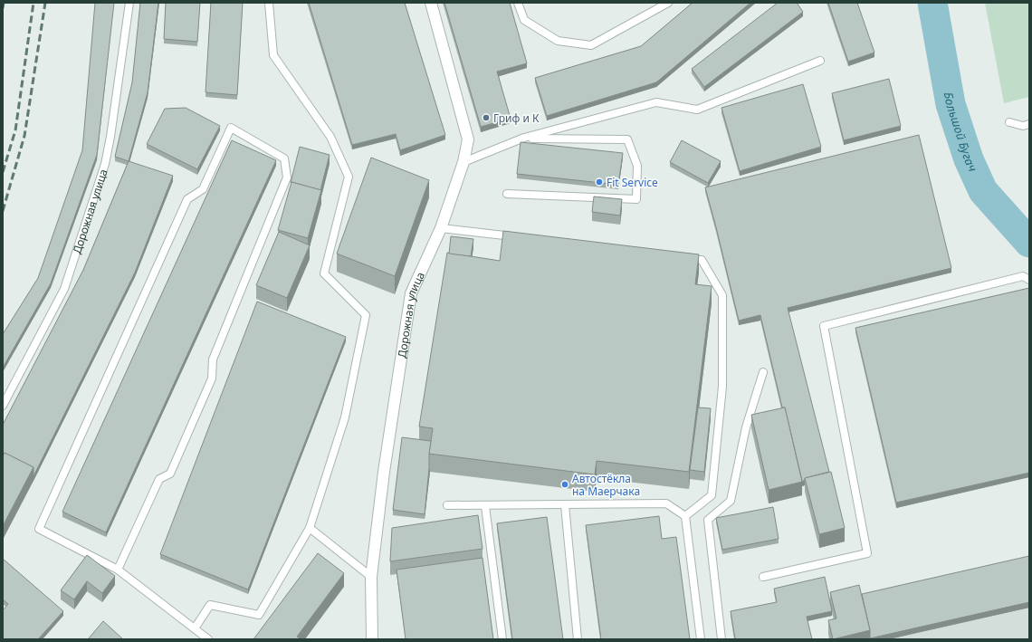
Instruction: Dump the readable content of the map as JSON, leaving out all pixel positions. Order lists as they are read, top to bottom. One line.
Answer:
{"streets":{"street":["Дорожная улица"]},"water":["Большой Бугач"],"places":["Гриф и К","Fit Service","Автостёкла на Маерчака"]}
